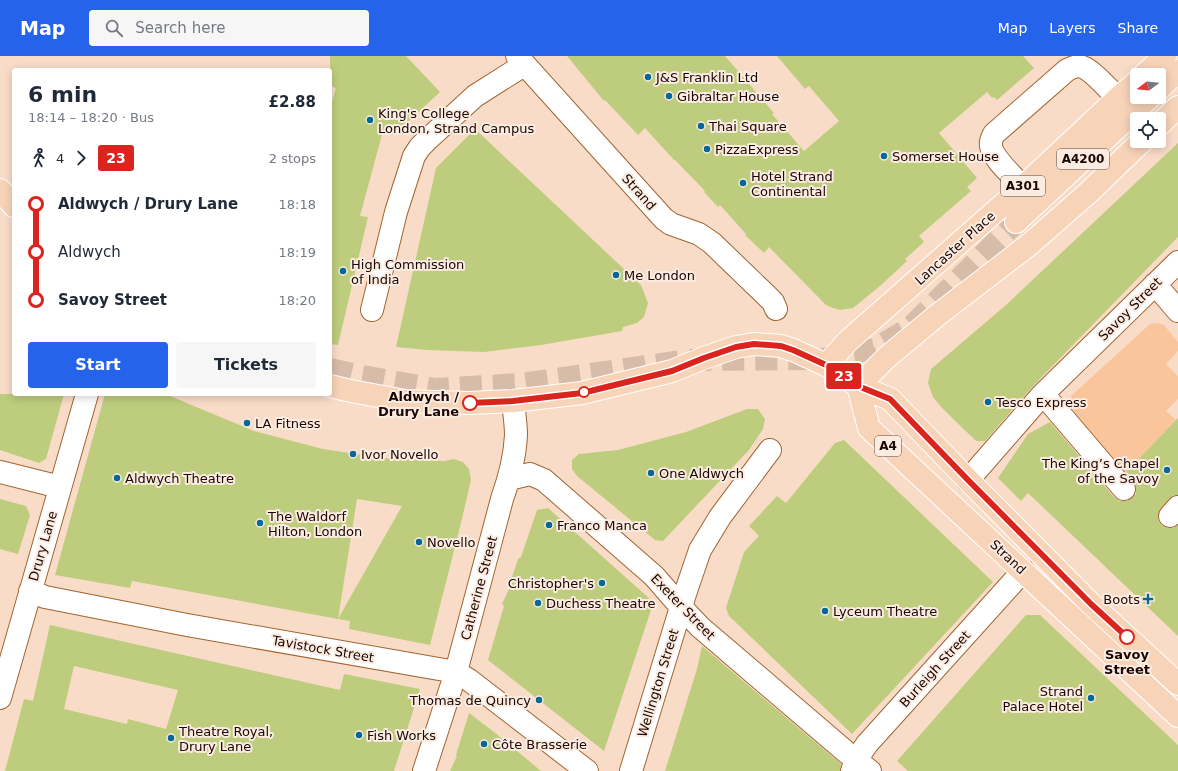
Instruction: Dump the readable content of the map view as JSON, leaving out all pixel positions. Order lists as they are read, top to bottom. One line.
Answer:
{"streets":{"main road":["A4200","A301","Strand","Lancaster Place","A4"],"street":["Savoy Street","Drury Lane","Catherine Street","Exeter Street","Tavistock Street","Burleigh Street","Wellington Street"]},"crossings":[["Strand","Lancaster Place"],["Strand","Savoy Street"],["Strand","A4"],["Strand","Catherine Street"],["Strand","Burleigh Street"],["A4","Catherine Street"],["Drury Lane","Tavistock Street"],["Catherine Street","Exeter Street"],["Catherine Street","Tavistock Street"],["Exeter Street","Burleigh Street"],["Exeter Street","Wellington Street"]],"places":{"other":["J&S Franklin Ltd","Gibraltar House","King's College London, Strand Campus","Thai Square","PizzaExpress","Somerset House","Hotel Strand Continental","High Commission of India","Me London","Tesco Express","Aldwych / Drury Lane","LA Fitness","Ivor Novello","The King’s Chapel of the Savoy","One Aldwych","Aldwych Theatre","The Waldorf Hilton, London","Franco Manca","Novello","Christopher's","Duchess Theatre","Lyceum Theatre","Savoy Street","Strand Palace Hotel","Thomas de Quincy","Fish Works","Theatre Royal, Drury Lane","Côte Brasserie"],"health":["Boots"]},"lines":["bus line 23"],"north":"left","page":{"header":"Map","search":"Search here","nav":["Map","Layers","Share"],"on_map":"23","heading":["6 min","18:14 – 18:20 · Bus","£2.88"],"legs":["4","23","2 stops"],"list":[{"name":"Aldwych / Drury Lane","value":"18:18"},{"name":"Aldwych","value":"18:19"},{"name":"Savoy Street","value":"18:20"}],"buttons":["Start","Tickets"]}}
